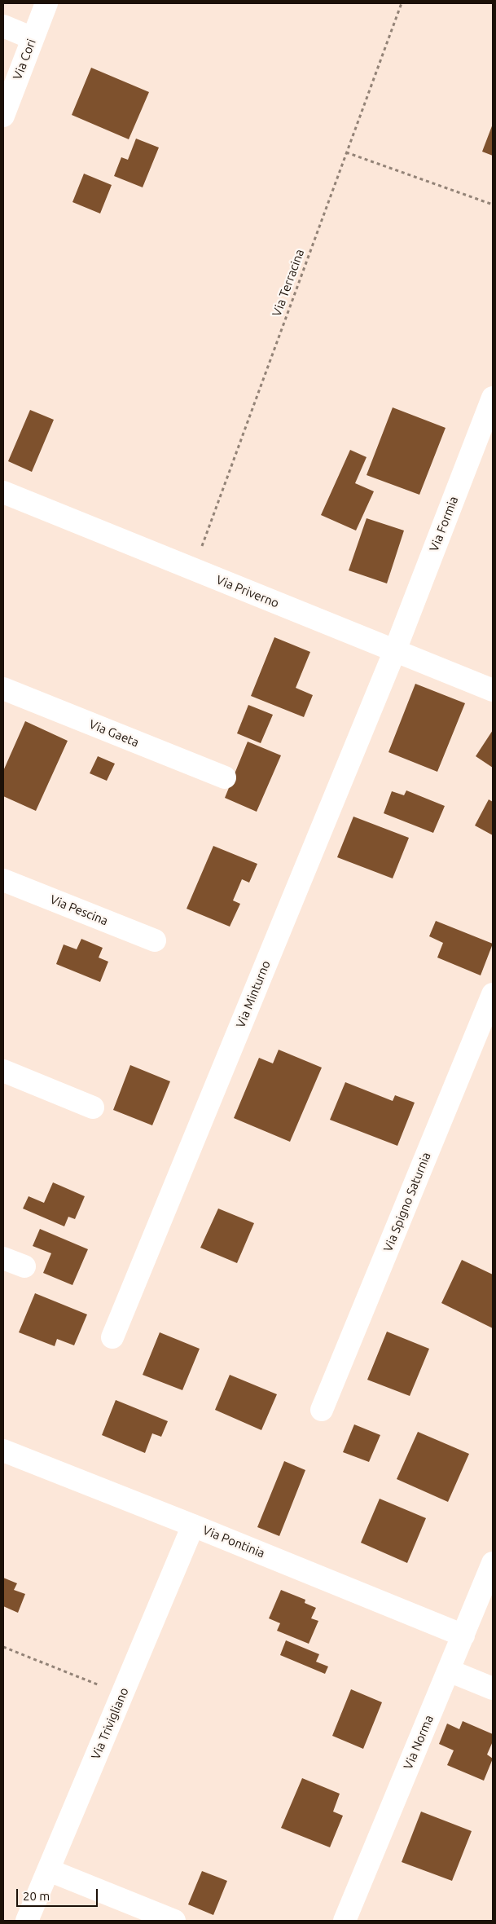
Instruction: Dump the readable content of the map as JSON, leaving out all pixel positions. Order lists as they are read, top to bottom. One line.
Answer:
{"streets":{"street":["Via Cori","Via Formia","Via Priverno","Via Gaeta","Via Pescina","Via Minturno","Via Spigno Saturnia","Via Pontinia","Via Trivigliano","Via Norma"],"path":["Via Terracina"]},"crossings":[["Via Terracina","Via Priverno"],["Via Formia","Via Priverno"],["Via Formia","Via Minturno"],["Via Priverno","Via Minturno"],["Via Pontinia","Via Trivigliano"],["Via Pontinia","Via Norma"]],"scale_bar":"20 m"}
